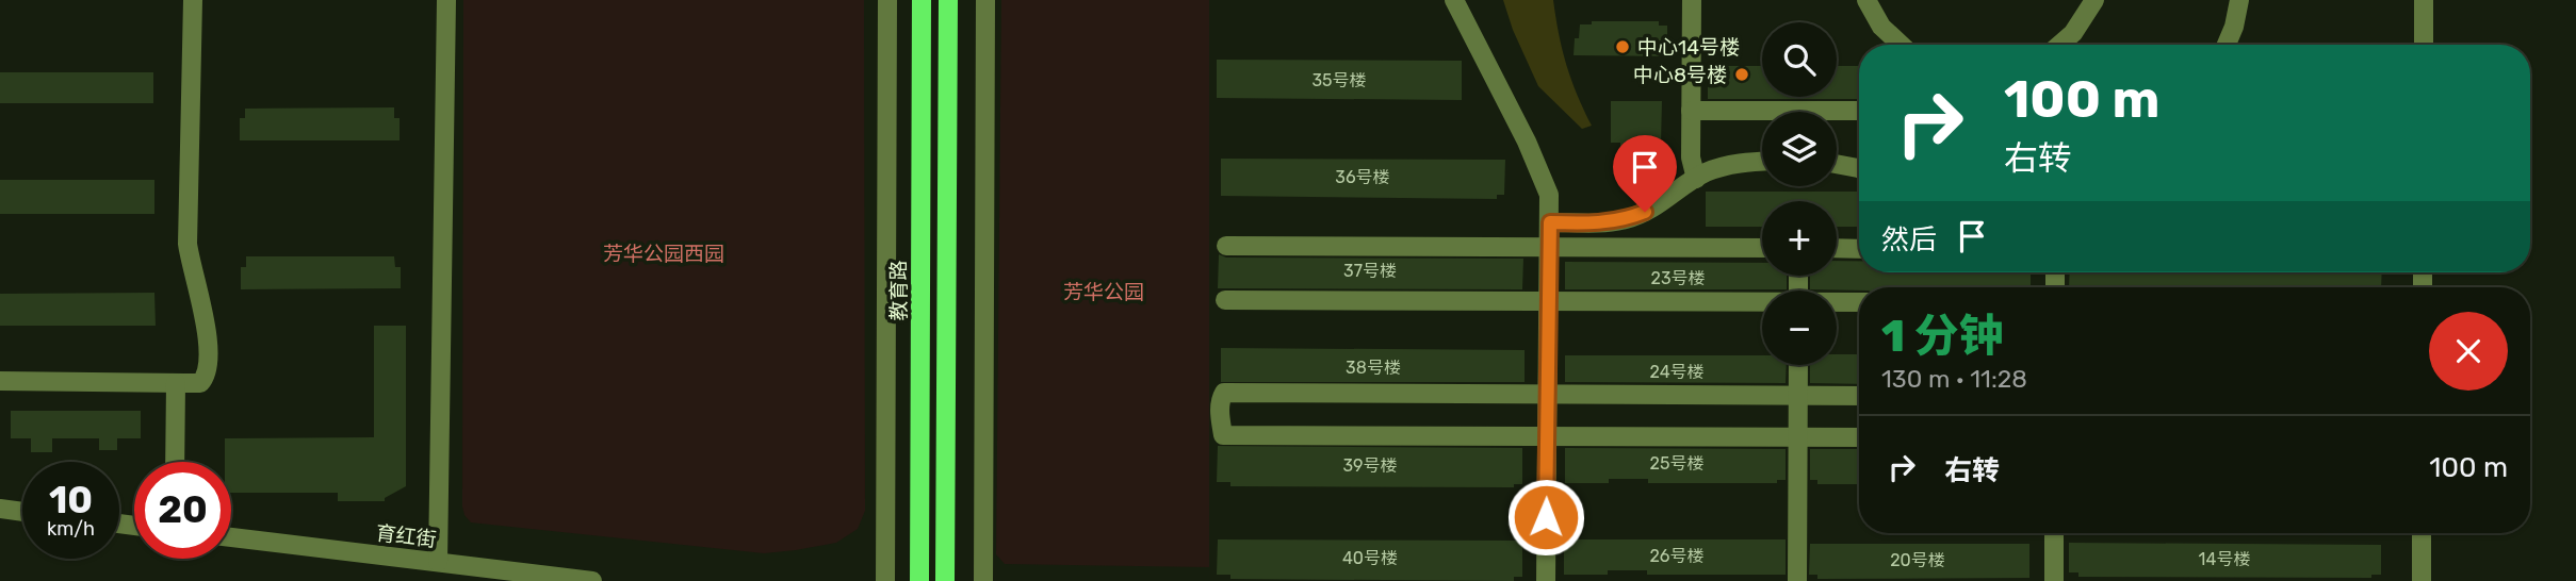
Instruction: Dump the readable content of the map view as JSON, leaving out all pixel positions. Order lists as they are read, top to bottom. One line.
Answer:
{"streets":{"main road":["教育路"],"street":["育红街"]},"parks":["芳华公园西园","芳华公园"],"places":["中心14号楼","中心8号楼"],"house_numbers":["35号楼","36号楼","37号楼","23号楼","38号楼","24号楼","25号楼","39号楼","26号楼","40号楼","14号楼","20号楼"],"page":{"map_buttons":["+","−"],"turn":["100 m","右转"],"then":"然后","heading":["1 分钟","130 m · 11:28"],"list":[{"name":"右转","value":"100 m"}],"speed":"10 km/h","limit":"20"}}
